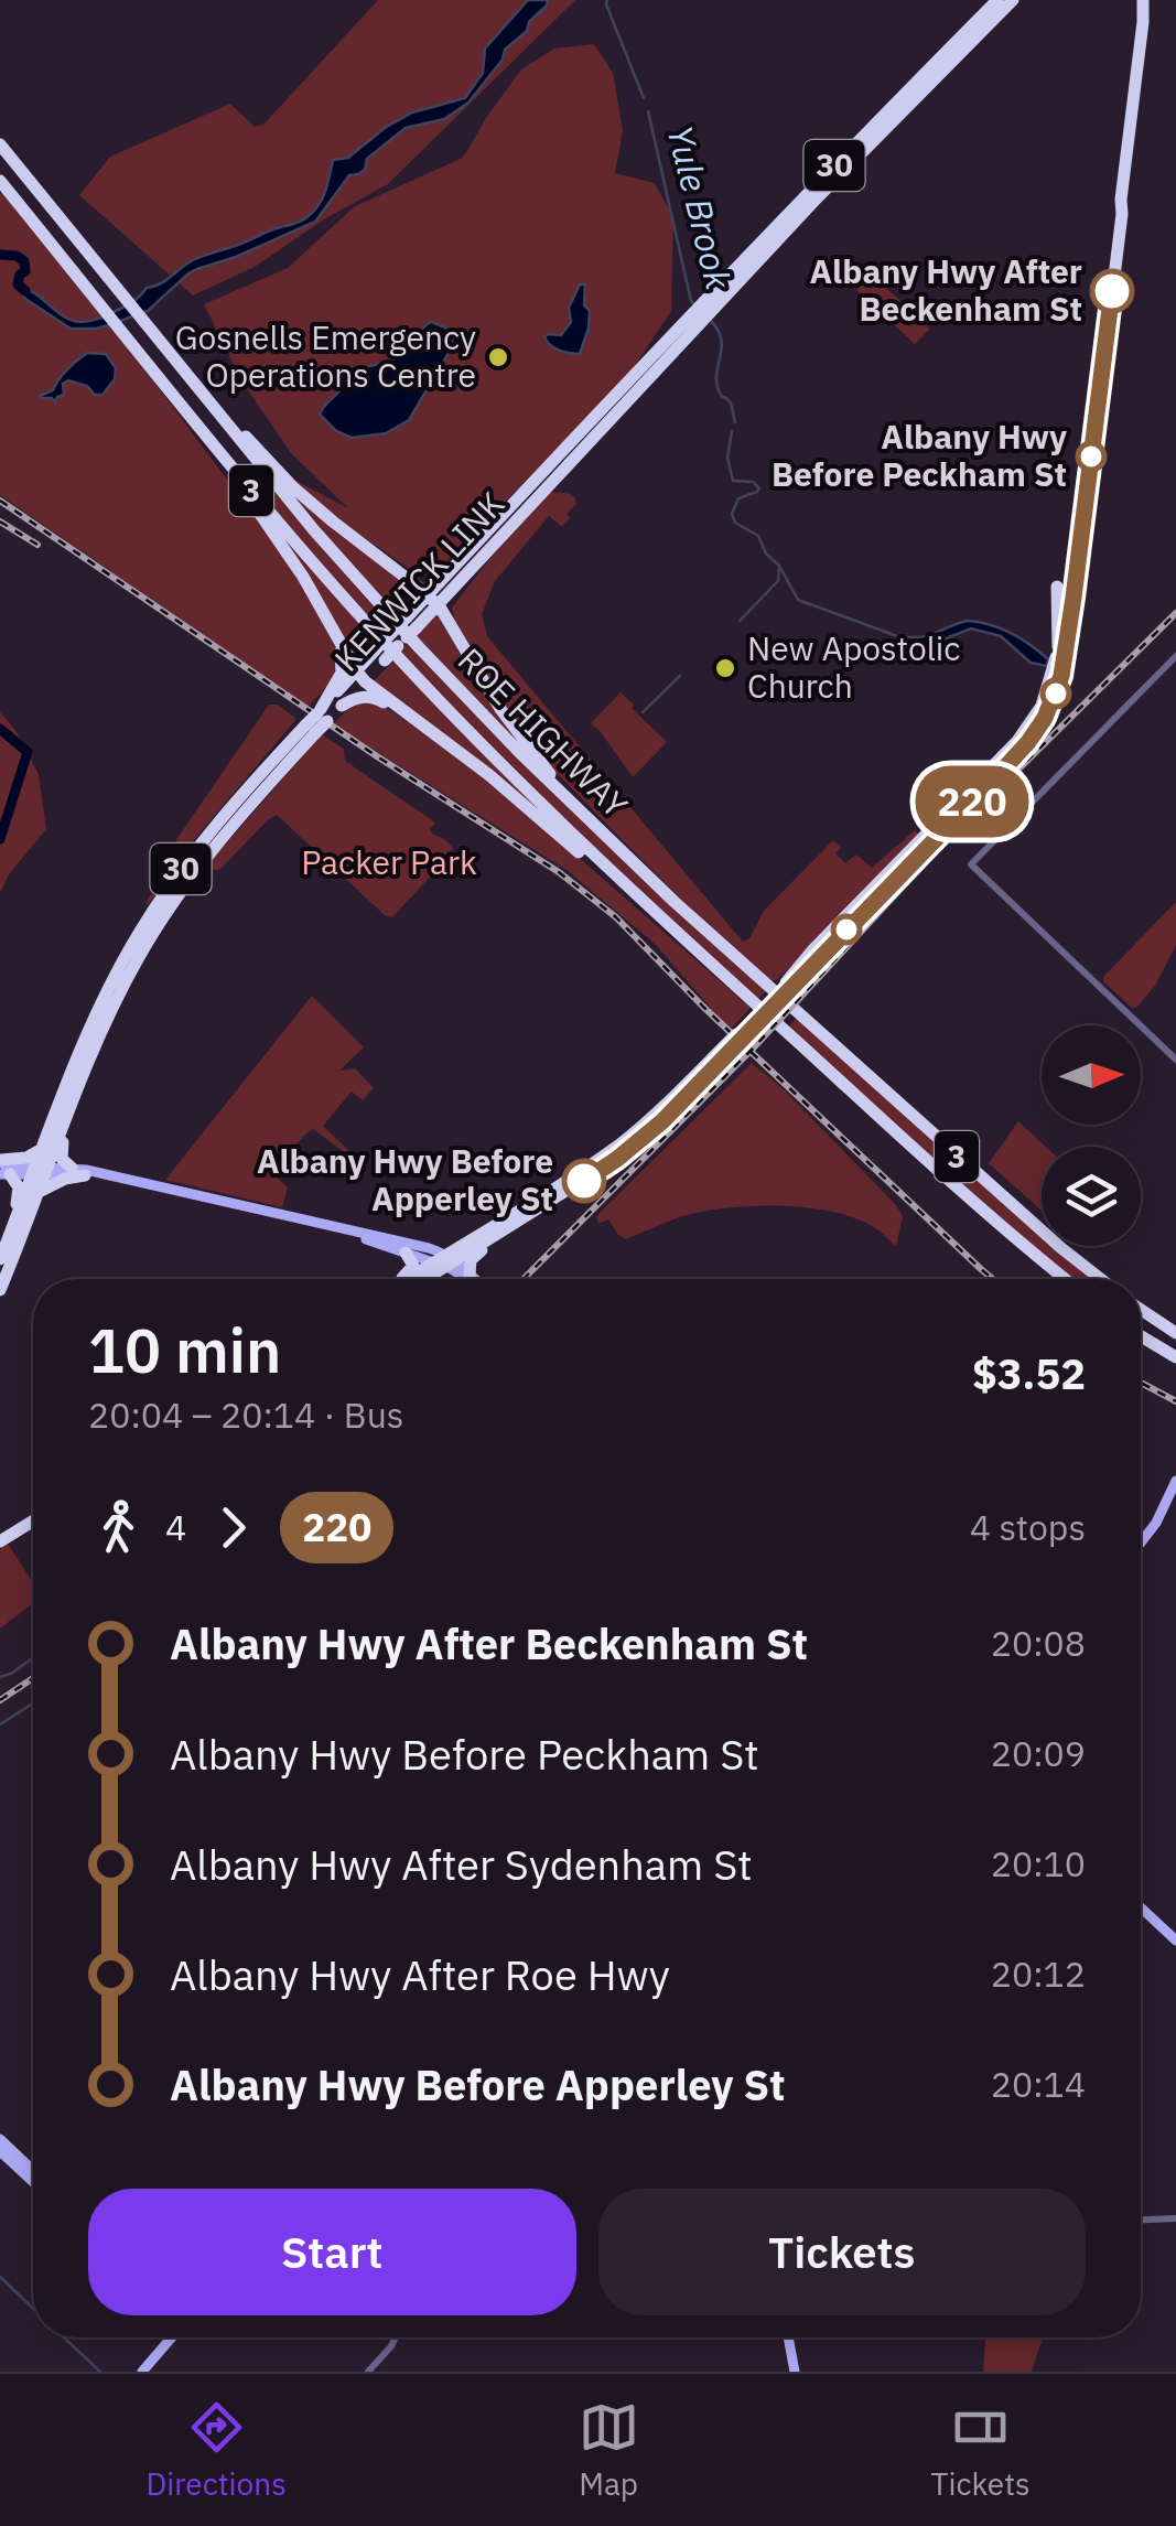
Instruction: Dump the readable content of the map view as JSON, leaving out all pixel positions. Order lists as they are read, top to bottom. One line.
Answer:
{"streets":{"highway":["30","3","KENWICK LINK","ROE HIGHWAY"]},"water":["Yule Brook"],"parks":["Packer Park"],"places":["Albany Hwy After Beckenham St","Gosnells Emergency Operations Centre","Albany Hwy Before Peckham St","New Apostolic Church","Albany Hwy Before Apperley St"],"lines":["bus line 220"],"north":"right","page":{"on_map":"220","heading":["10 min","20:04 – 20:14 · Bus","$3.52"],"legs":["4","220","4 stops"],"list":[{"name":"Albany Hwy After Beckenham St","value":"20:08"},{"name":"Albany Hwy Before Peckham St","value":"20:09"},{"name":"Albany Hwy After Sydenham St","value":"20:10"},{"name":"Albany Hwy After Roe Hwy","value":"20:12"},{"name":"Albany Hwy Before Apperley St","value":"20:14"}],"buttons":["Start","Tickets"],"tabs":["Directions","Map","Tickets"]}}
